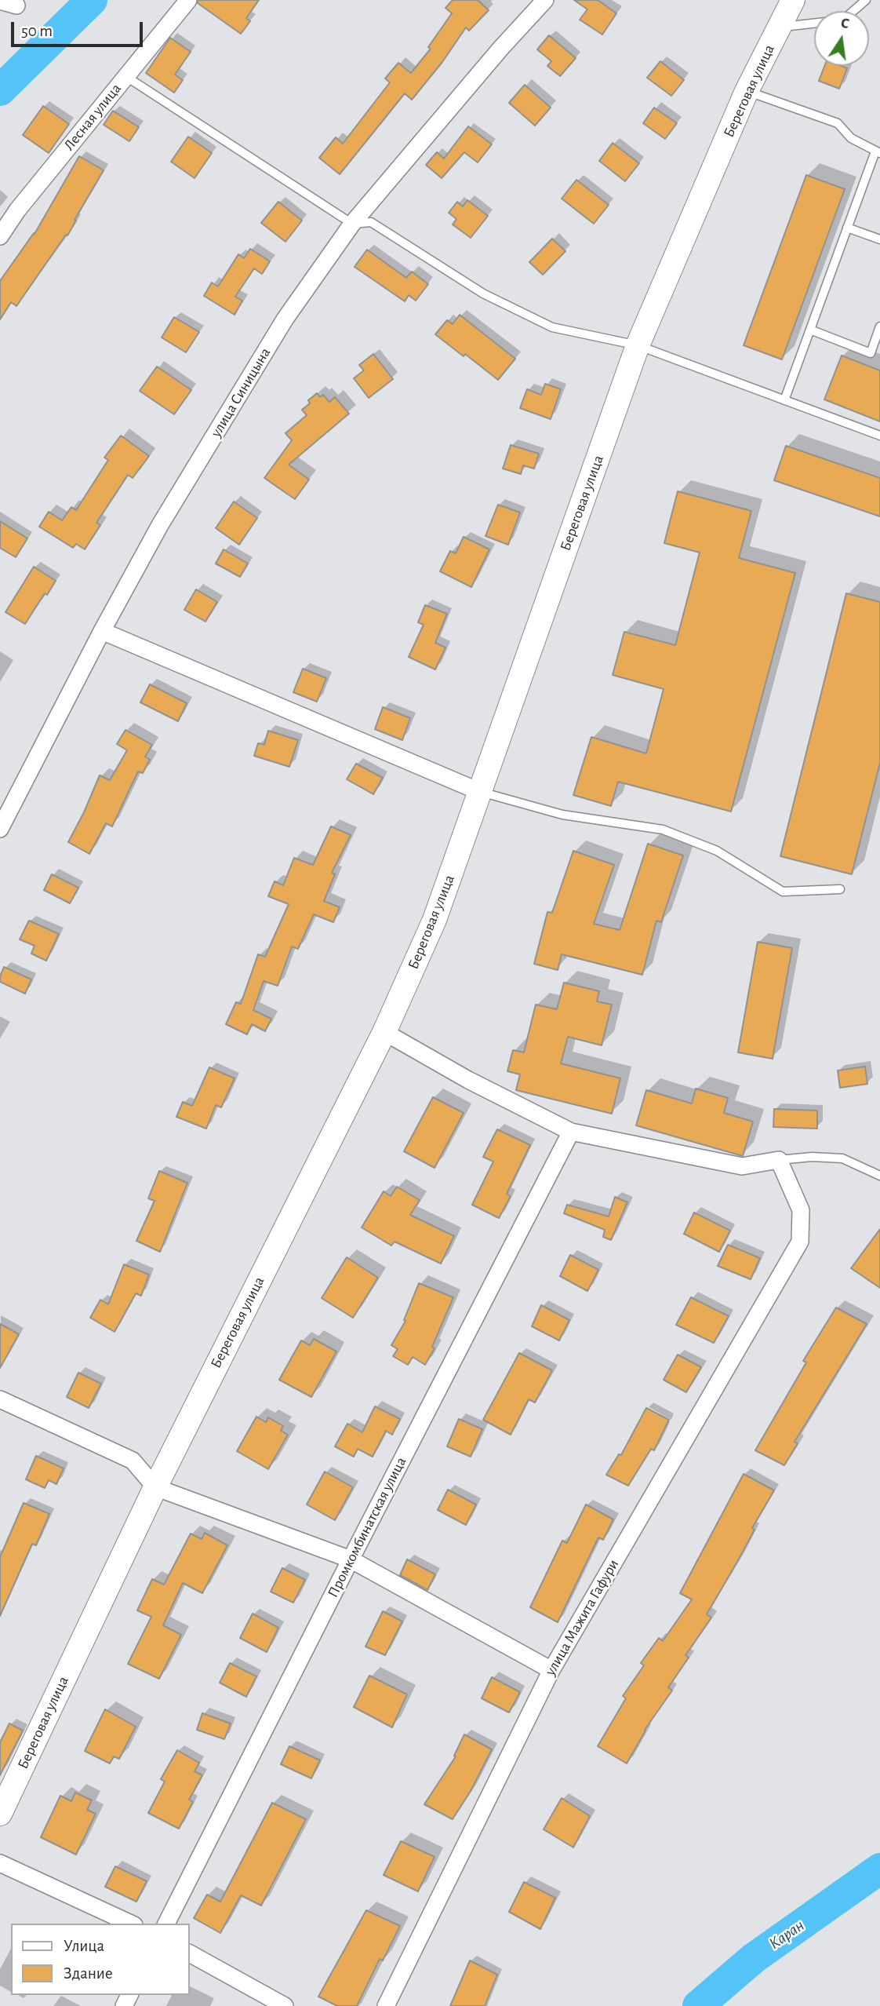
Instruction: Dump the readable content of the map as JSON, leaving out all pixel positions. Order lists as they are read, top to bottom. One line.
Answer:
{"streets":{"main road":["Береговая улица"],"street":["Лесная улица","улица Синицына","Промкомбинатская улица","улица Мажита Гафури"]},"water":["Каран"],"legend":["Улица","Здание"],"scale_bar":"50 m","north":"top"}
